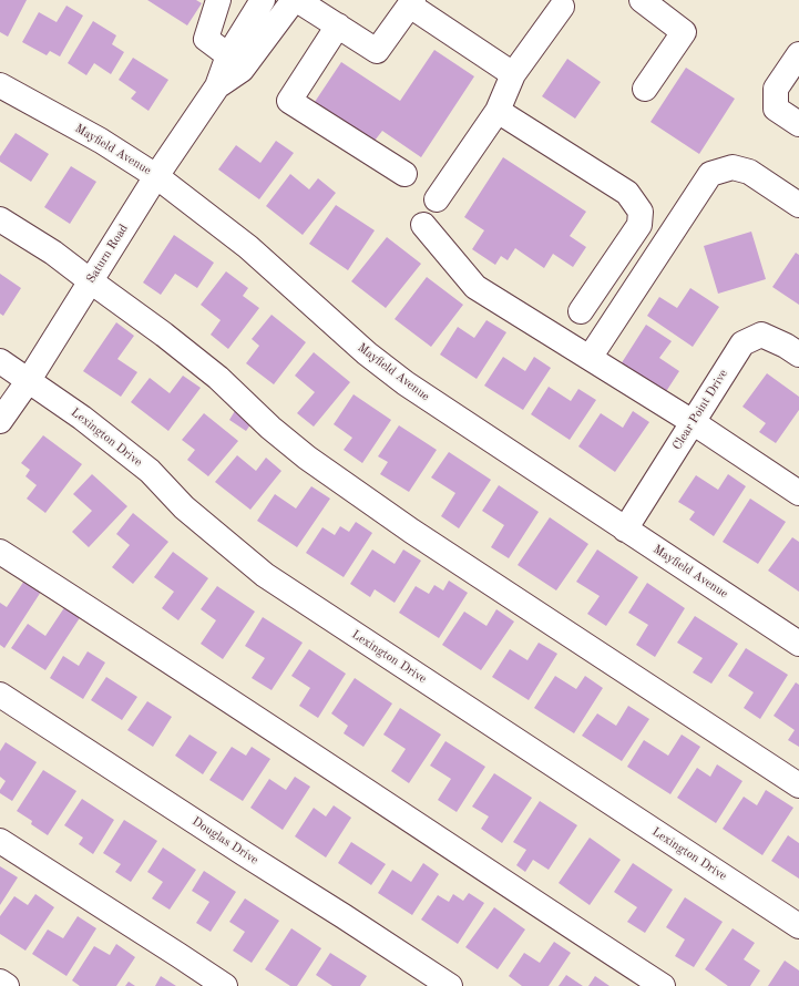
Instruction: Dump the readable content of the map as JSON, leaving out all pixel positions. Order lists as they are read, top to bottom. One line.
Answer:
{"streets":{"street":["Mayfield Avenue","Saturn Road","Clear Point Drive","Lexington Drive","Douglas Drive"]},"crossings":[["Mayfield Avenue","Saturn Road"],["Mayfield Avenue","Clear Point Drive"],["Saturn Road","Lexington Drive"]]}
